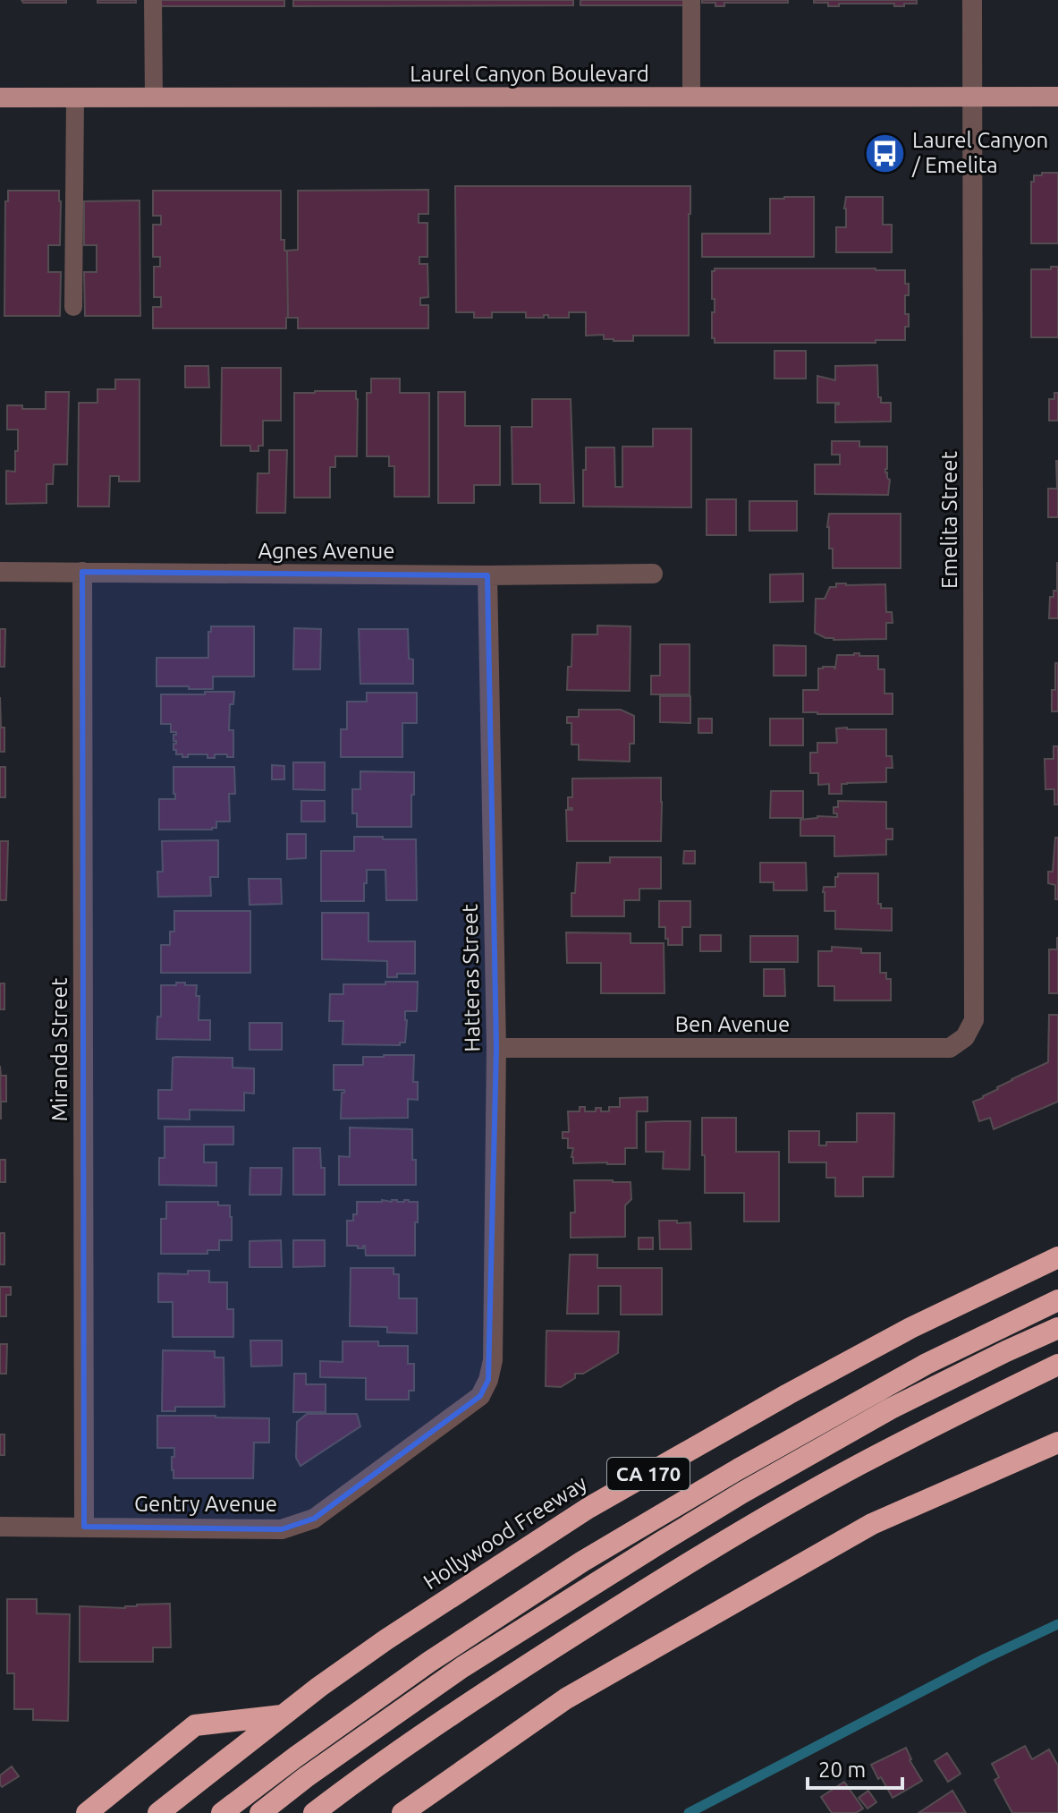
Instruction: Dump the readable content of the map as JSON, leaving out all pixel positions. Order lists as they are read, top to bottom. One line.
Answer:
{"streets":{"highway":["CA 170","Hollywood Freeway"],"main road":["Laurel Canyon Boulevard"],"street":["Emelita Street","Agnes Avenue","Hatteras Street","Ben Avenue","Miranda Street","Gentry Avenue"]},"crossings":[["Laurel Canyon Boulevard","Emelita Street"],["Emelita Street","Ben Avenue"],["Agnes Avenue","Hatteras Street"],["Agnes Avenue","Miranda Street"],["Hatteras Street","Ben Avenue"],["Hatteras Street","Gentry Avenue"],["Miranda Street","Gentry Avenue"]],"places":{"bus stop":["Laurel Canyon / Emelita"]},"scale_bar":"20 m"}
